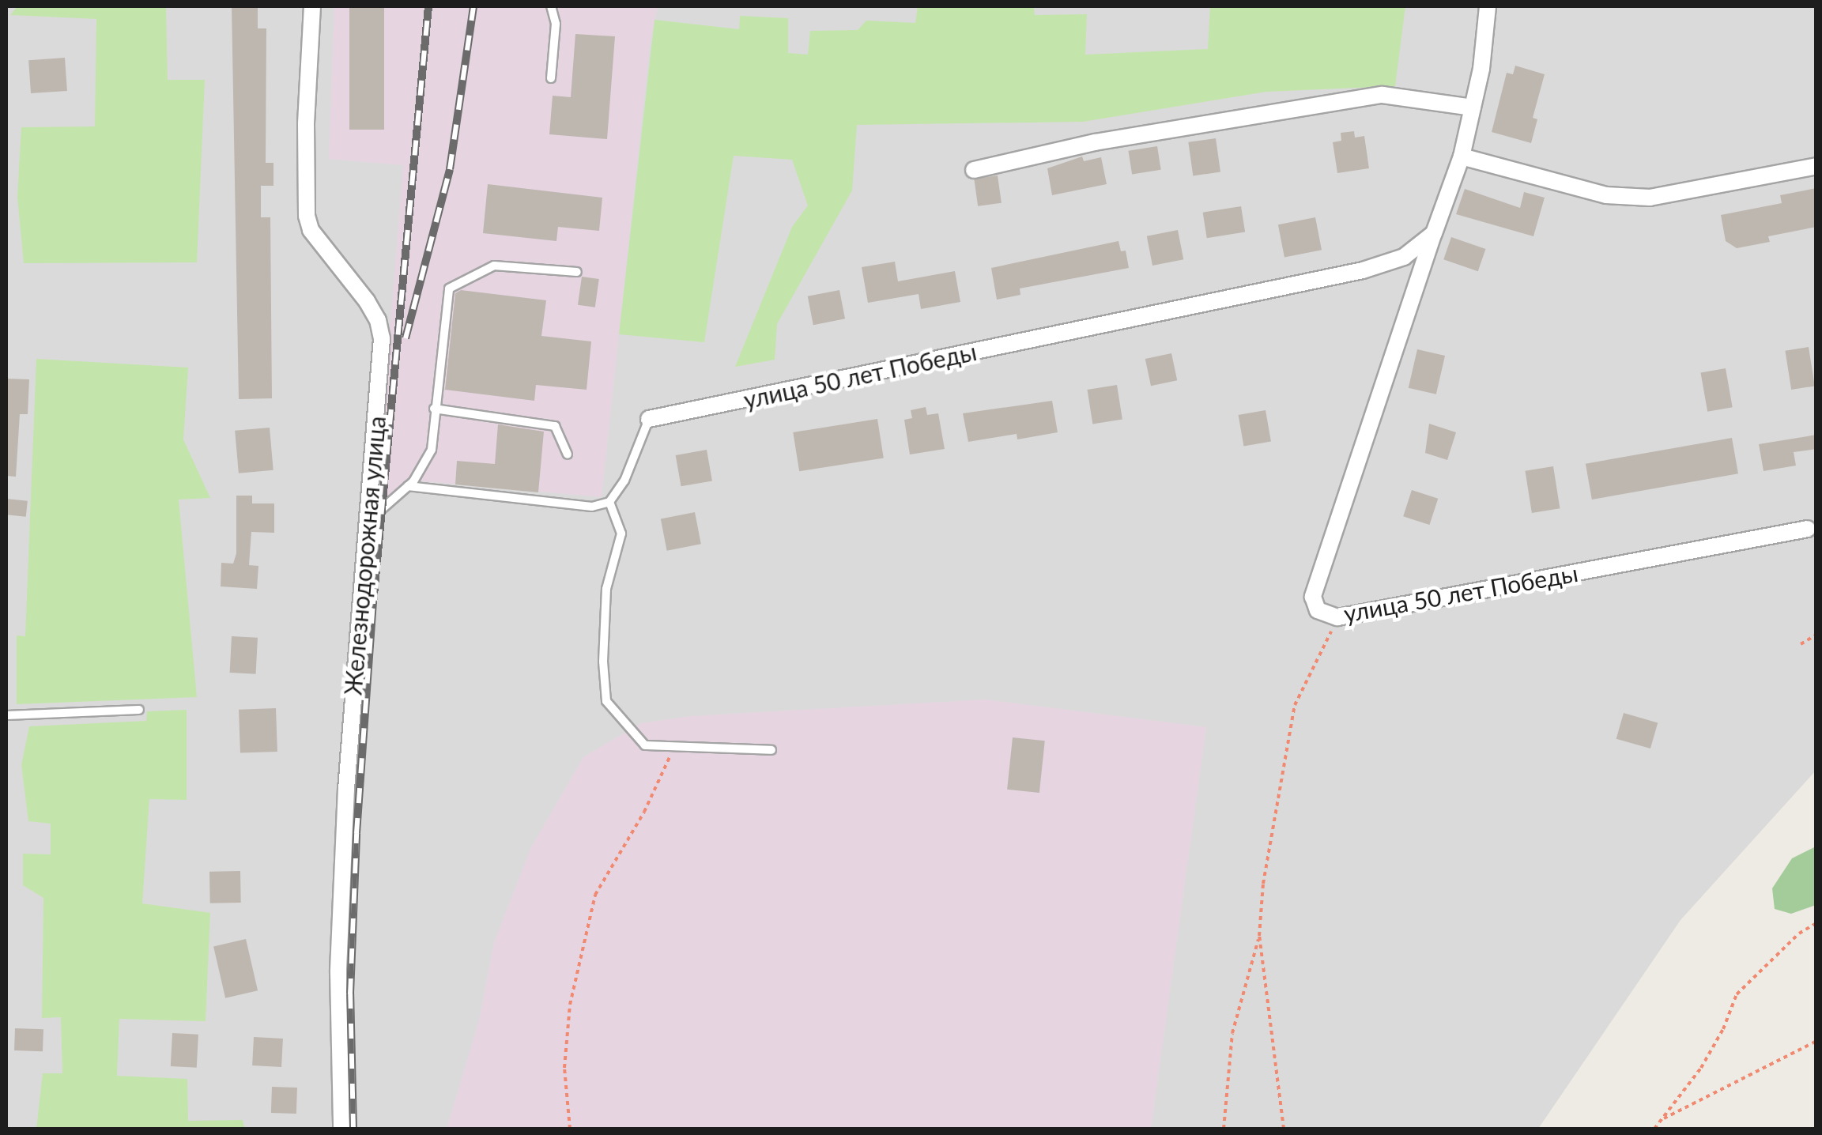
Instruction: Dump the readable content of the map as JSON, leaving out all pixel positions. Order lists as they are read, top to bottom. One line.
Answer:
{"streets":{"street":["улица 50 лет Победы","Железнодорожная улица"]}}
